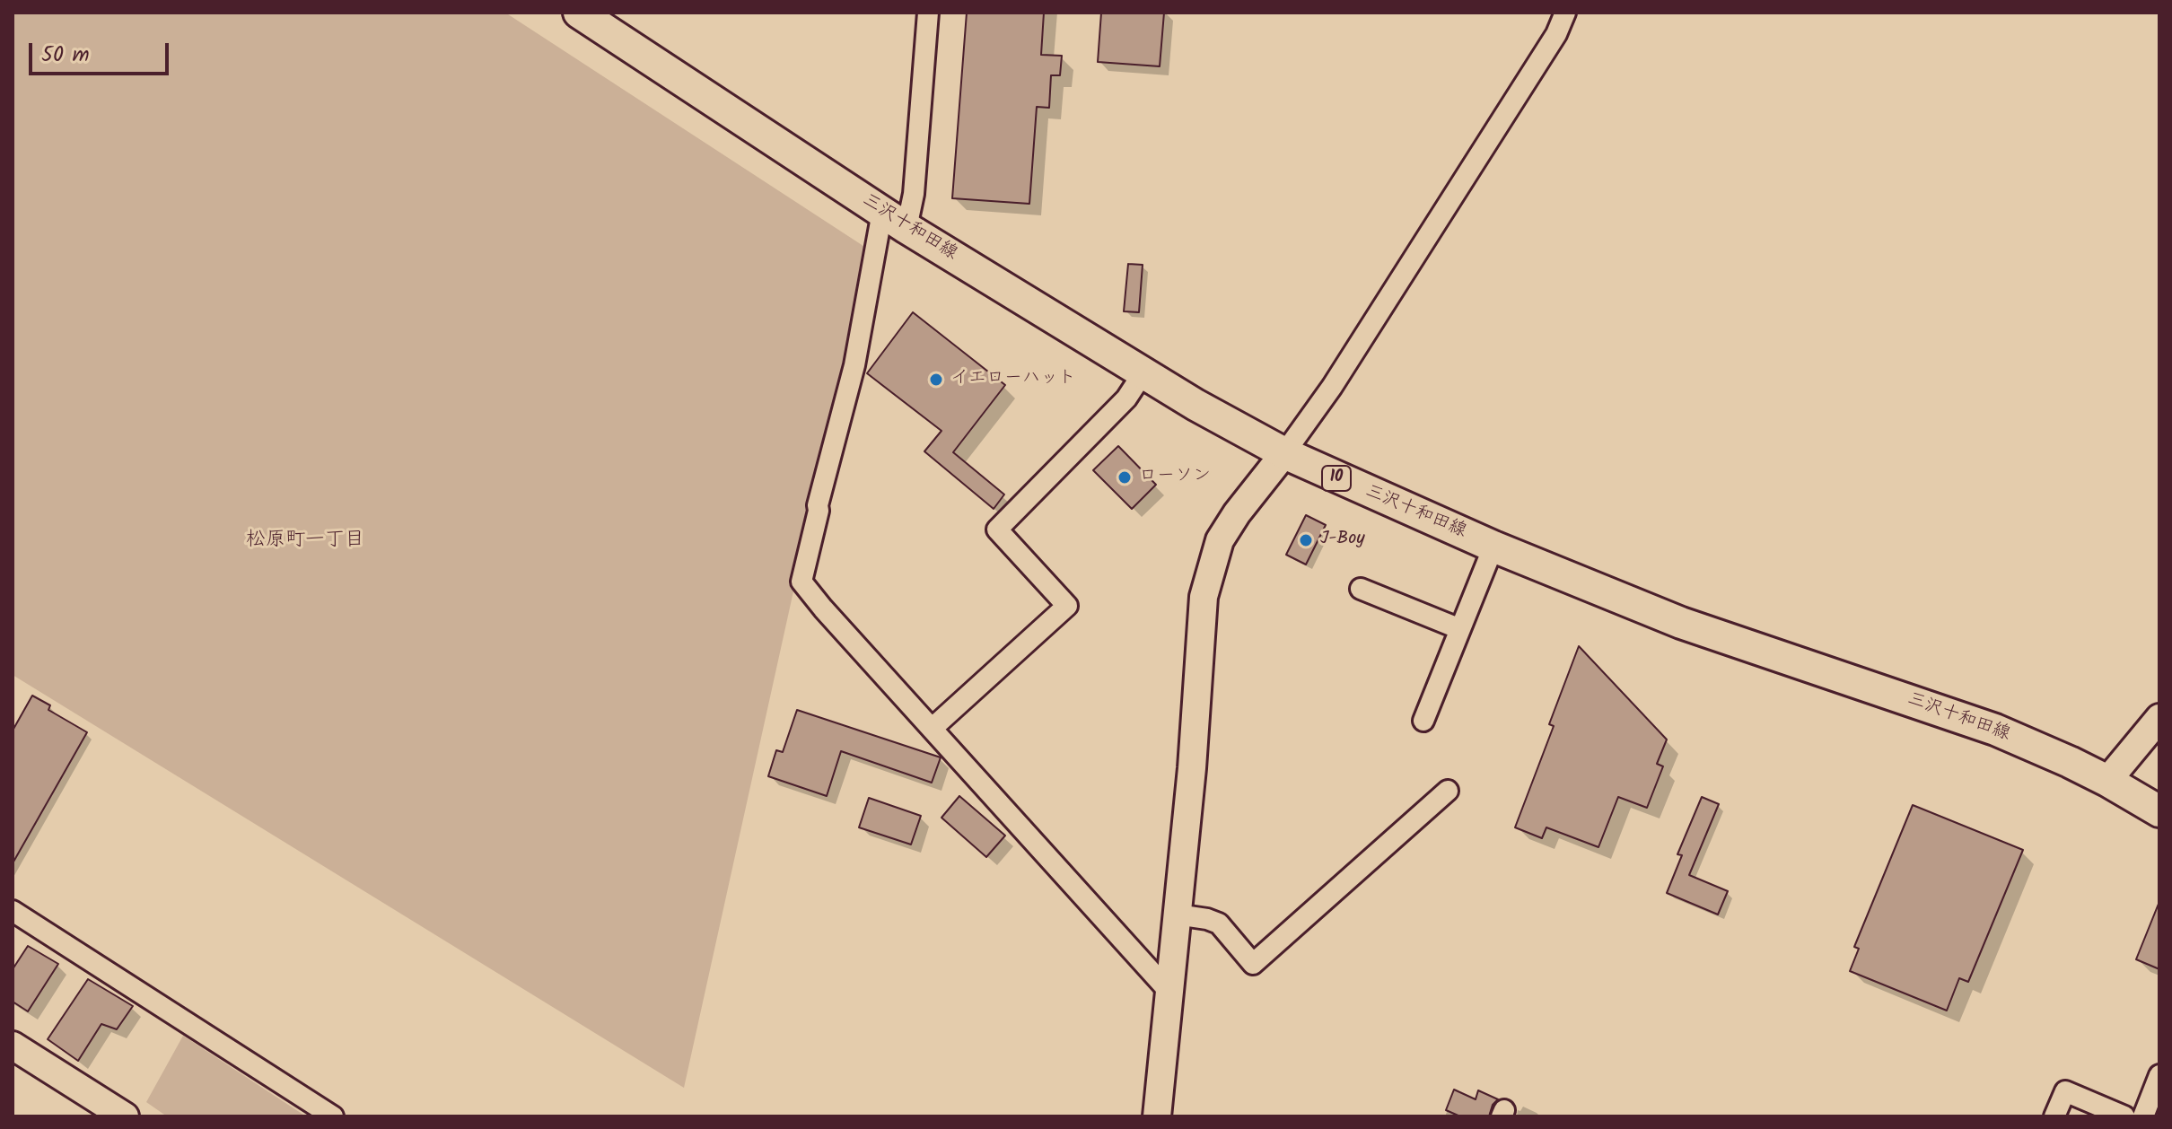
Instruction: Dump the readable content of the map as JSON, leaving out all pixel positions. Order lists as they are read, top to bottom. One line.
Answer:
{"streets":{"main road":["三沢十和田線","10"]},"districts":["松原町一丁目"],"places":["イエローハット","ローソン","J-Boy"],"scale_bar":"50 m"}
